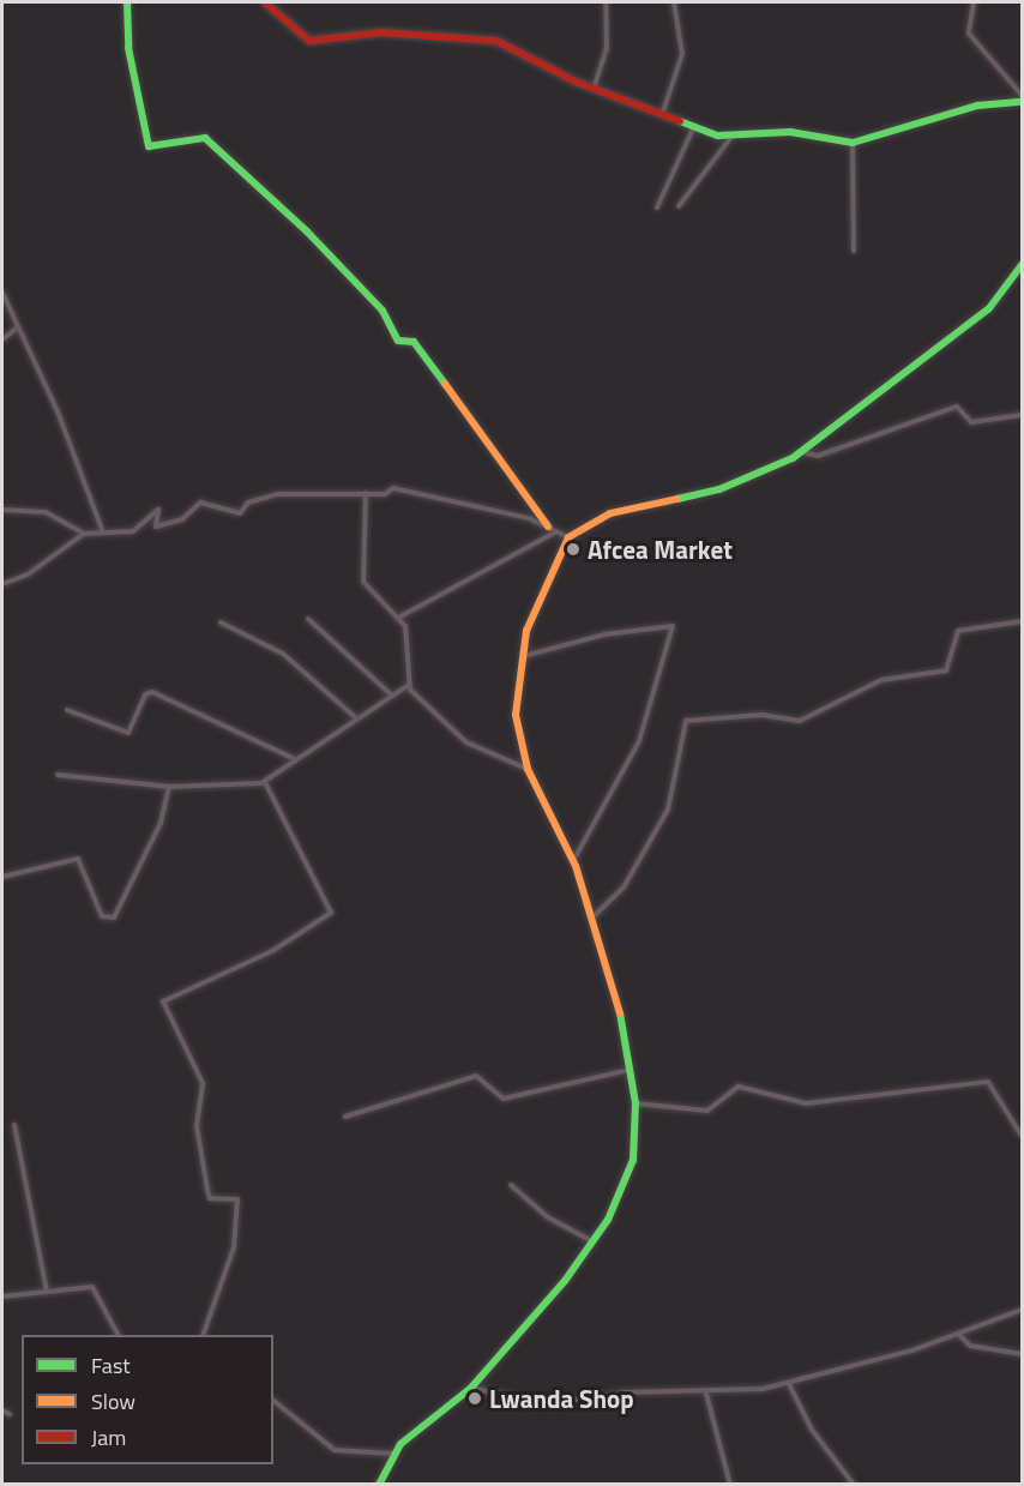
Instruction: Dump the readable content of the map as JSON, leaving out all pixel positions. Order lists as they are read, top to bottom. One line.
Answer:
{"places":["Afcea Market","Lwanda Shop"],"legend":["Fast","Slow","Jam"]}
